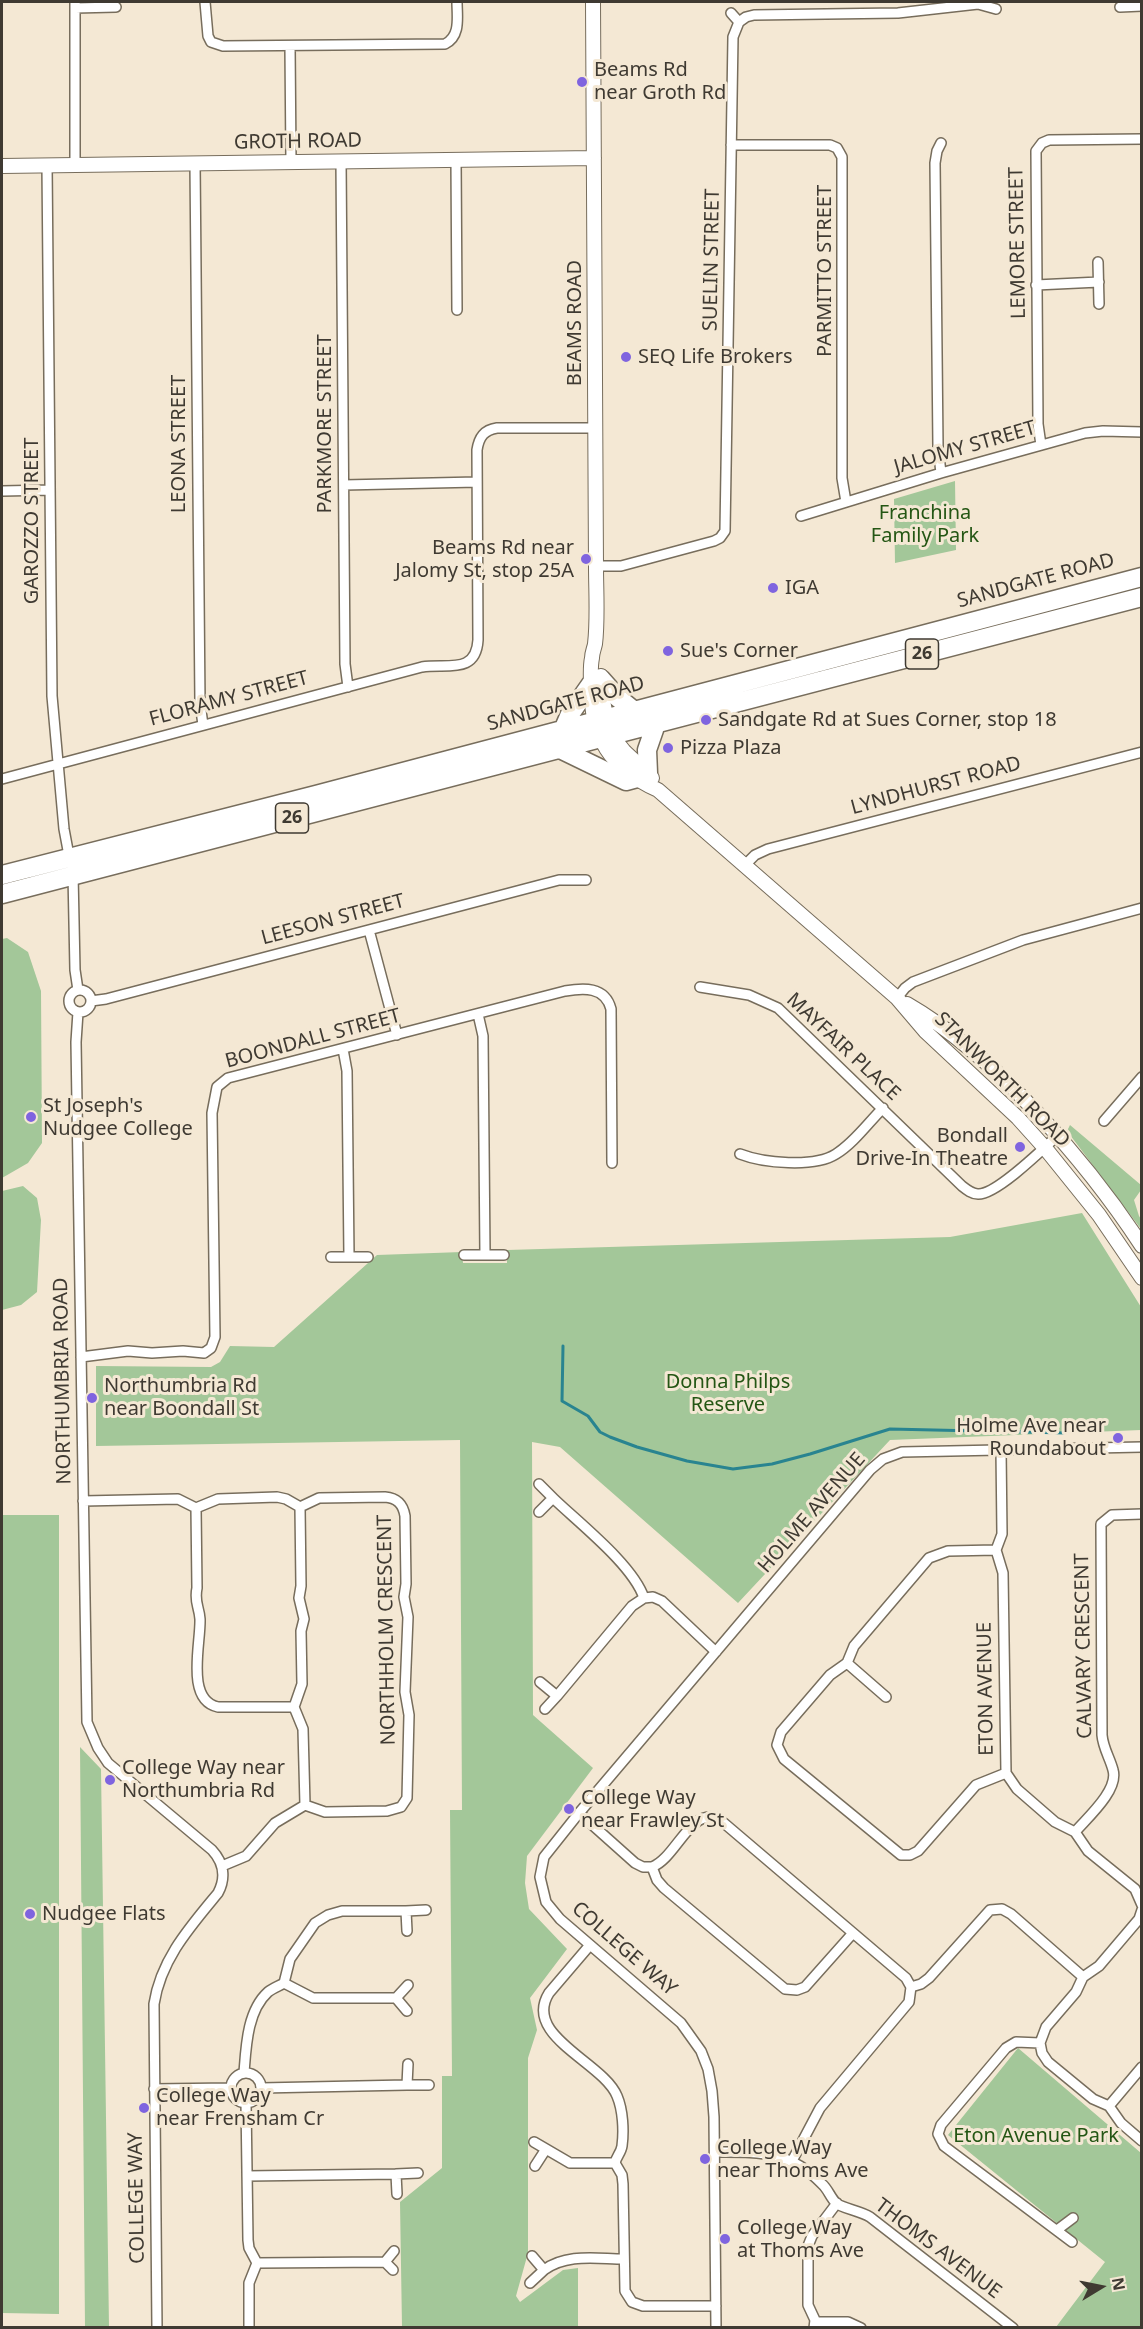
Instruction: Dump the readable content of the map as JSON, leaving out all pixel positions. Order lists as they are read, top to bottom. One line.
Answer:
{"streets":{"highway":["SANDGATE ROAD","26"],"main road":["GROTH ROAD","BEAMS ROAD","STANWORTH ROAD"],"street":["LEMORE STREET","SUELIN STREET","PARMITTO STREET","PARKMORE STREET","LEONA STREET","JALOMY STREET","GAROZZO STREET","FLORAMY STREET","LYNDHURST ROAD","LEESON STREET","BOONDALL STREET","MAYFAIR PLACE","NORTHUMBRIA ROAD","HOLME AVENUE","NORTHHOLM CRESCENT","CALVARY CRESCENT","ETON AVENUE","COLLEGE WAY","THOMS AVENUE"]},"crossings":[["GROTH ROAD","BEAMS ROAD"],["GROTH ROAD","PARKMORE STREET"],["GROTH ROAD","LEONA STREET"],["GROTH ROAD","GAROZZO STREET"],["LEMORE STREET","JALOMY STREET"],["SUELIN STREET","PARMITTO STREET"],["SUELIN STREET","BEAMS ROAD"],["PARMITTO STREET","JALOMY STREET"],["BEAMS ROAD","SANDGATE ROAD"],["BEAMS ROAD","STANWORTH ROAD"],["PARKMORE STREET","FLORAMY STREET"],["LEONA STREET","FLORAMY STREET"],["GAROZZO STREET","SANDGATE ROAD"],["GAROZZO STREET","FLORAMY STREET"],["SANDGATE ROAD","STANWORTH ROAD"],["LYNDHURST ROAD","STANWORTH ROAD"],["LEESON STREET","NORTHUMBRIA ROAD"],["BOONDALL STREET","NORTHUMBRIA ROAD"],["MAYFAIR PLACE","STANWORTH ROAD"],["NORTHUMBRIA ROAD","COLLEGE WAY"],["HOLME AVENUE","ETON AVENUE"],["HOLME AVENUE","COLLEGE WAY"],["CALVARY CRESCENT","ETON AVENUE"],["COLLEGE WAY","THOMS AVENUE"]],"parks":["Franchina Family Park","Donna Philps Reserve","Eton Avenue Park"],"places":["Beams Rd near Groth Rd","SEQ Life Brokers","Beams Rd near Jalomy St, stop 25A","IGA","Sue's Corner","Sandgate Rd at Sues Corner, stop 18","Pizza Plaza","St Joseph's Nudgee College","Bondall Drive-In Theatre","Northumbria Rd near Boondall St","Holme Ave near Roundabout","College Way near Northumbria Rd","College Way near Frawley St","Nudgee Flats","College Way near Frensham Cr","College Way near Thoms Ave","College Way at Thoms Ave"],"north":"right"}
